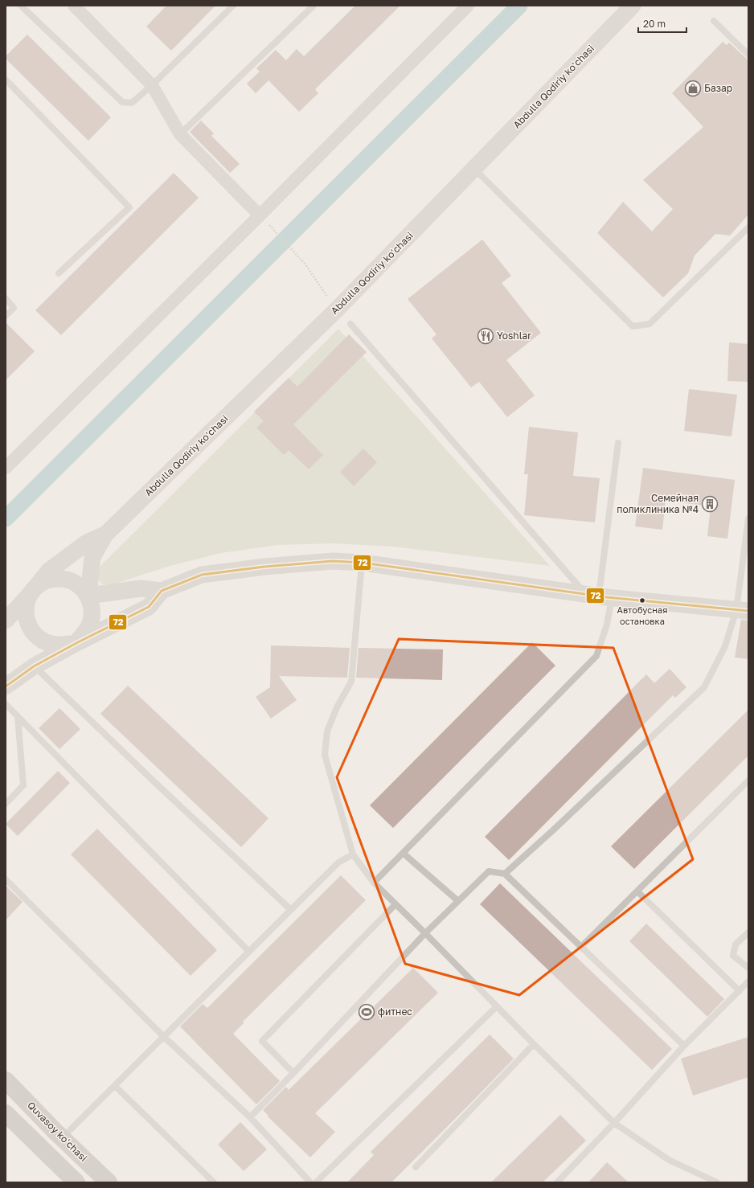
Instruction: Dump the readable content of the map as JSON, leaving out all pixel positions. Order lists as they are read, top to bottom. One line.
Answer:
{"streets":{"main road":["Quvasoy koʻchasi"],"street":["Abdulla Qodiriy koʻchasi"]},"places":{"shop":["Базар"],"restaurant":["Yoshlar"],"building":["Семейная поликлиника №4"],"other":["Автобусная остановка"],"sports":["фитнес"]},"lines":["transit line 72"],"scale_bar":"20 m"}
